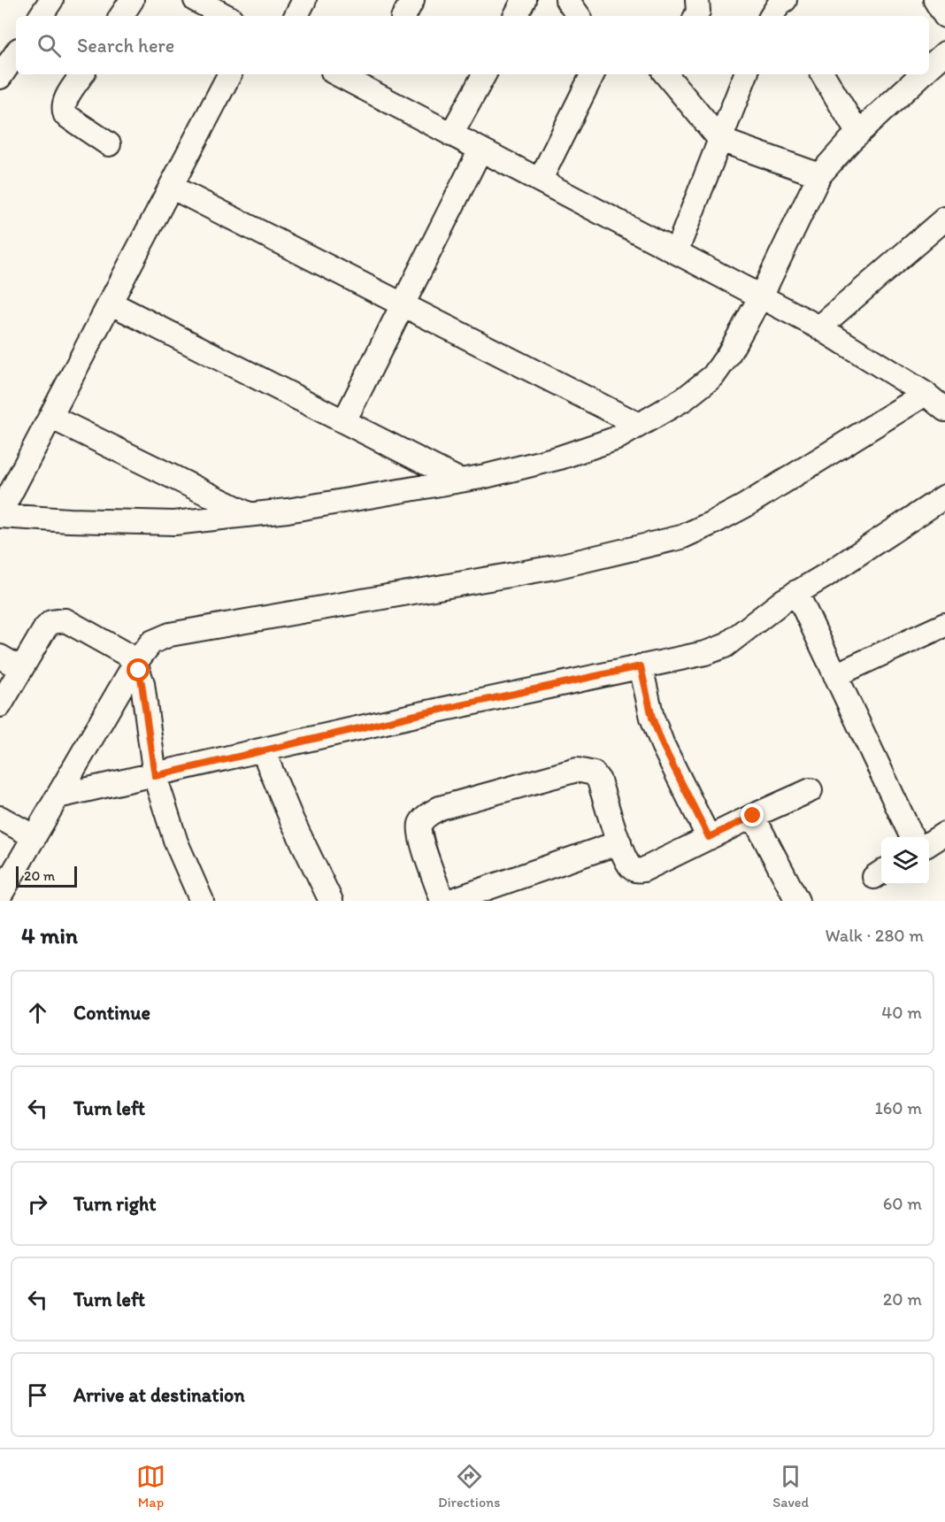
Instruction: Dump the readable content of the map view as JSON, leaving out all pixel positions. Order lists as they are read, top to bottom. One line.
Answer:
{"scale_bar":"20 m","page":{"search":"Search here","scale":"20 m","heading":["4 min","Walk · 280 m"],"list":[["Continue","40 m"],["Turn left","160 m"],["Turn right","60 m"],["Turn left","20 m"],"Arrive at destination"],"nav":["Map","Directions","Saved"]}}
